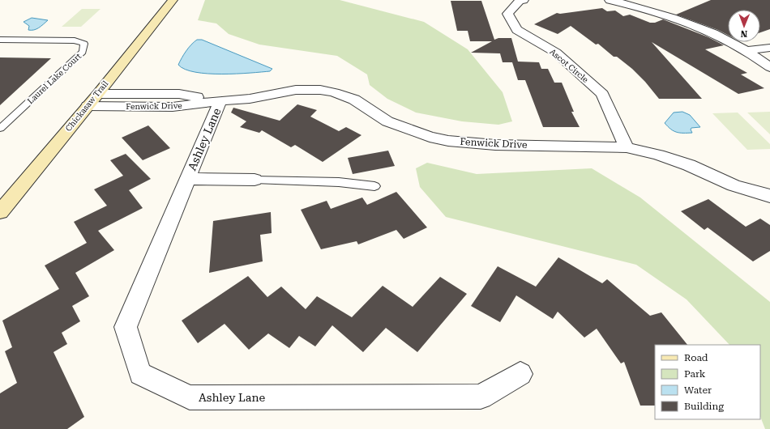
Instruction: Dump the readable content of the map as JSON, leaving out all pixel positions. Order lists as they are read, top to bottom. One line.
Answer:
{"streets":{"street":["Ascot Circle","Chickasaw Trail","Fenwick Drive","Ashley Lane"],"lane":["Laurel Lake Court"]},"crossings":[["Ascot Circle","Fenwick Drive"],["Chickasaw Trail","Fenwick Drive"],["Fenwick Drive","Ashley Lane"]],"legend":["Road","Park","Water","Building"],"north":"bottom"}
